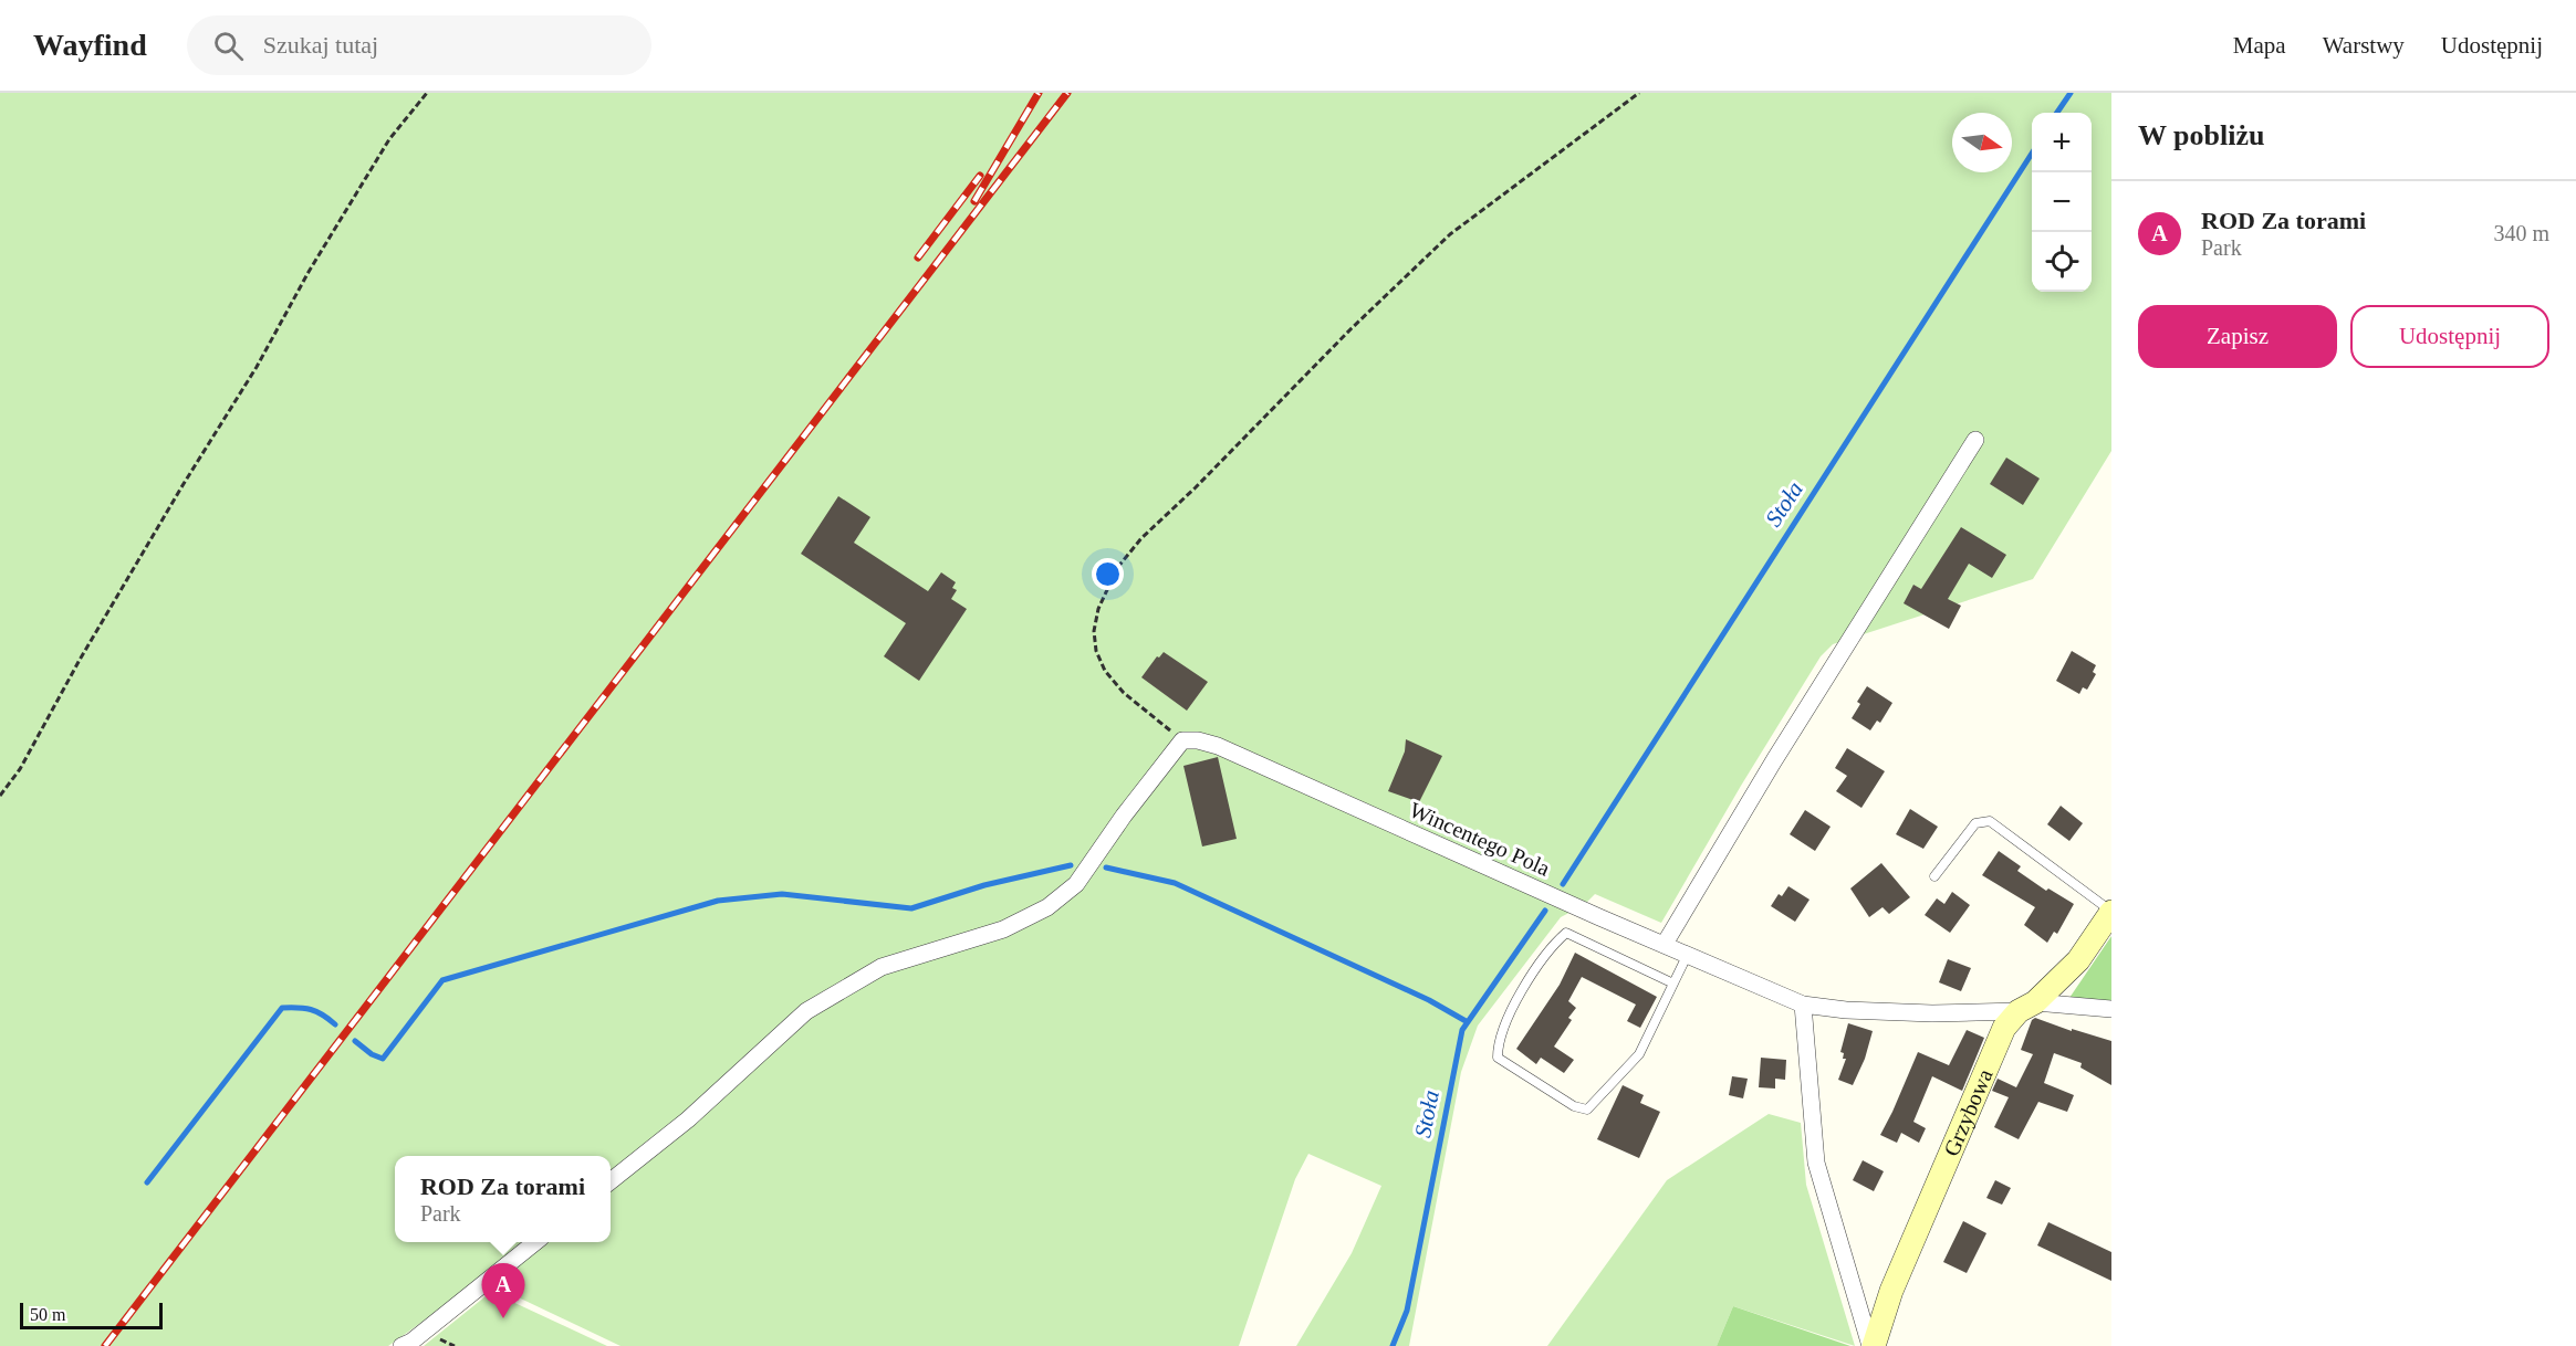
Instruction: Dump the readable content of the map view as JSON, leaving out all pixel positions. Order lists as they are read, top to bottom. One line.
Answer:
{"streets":{"street":["Wincentego Pola","Grzybowa"]},"crossings":[["Wincentego Pola","Grzybowa"]],"water":["Stoła"],"scale_bar":"50 m","north":"right","page":{"header":"Wayfind","search":"Szukaj tutaj","nav":["Mapa","Warstwy","Udostępnij"],"heading":"W pobliżu","map_buttons":["+","−"],"list":[{"mark":"A","name":"ROD Za torami","note":"Park","value":"340 m"}],"buttons":["Zapisz","Udostępnij"],"popup":["ROD Za torami","Park"],"pins":"A","scale":"50 m"}}
